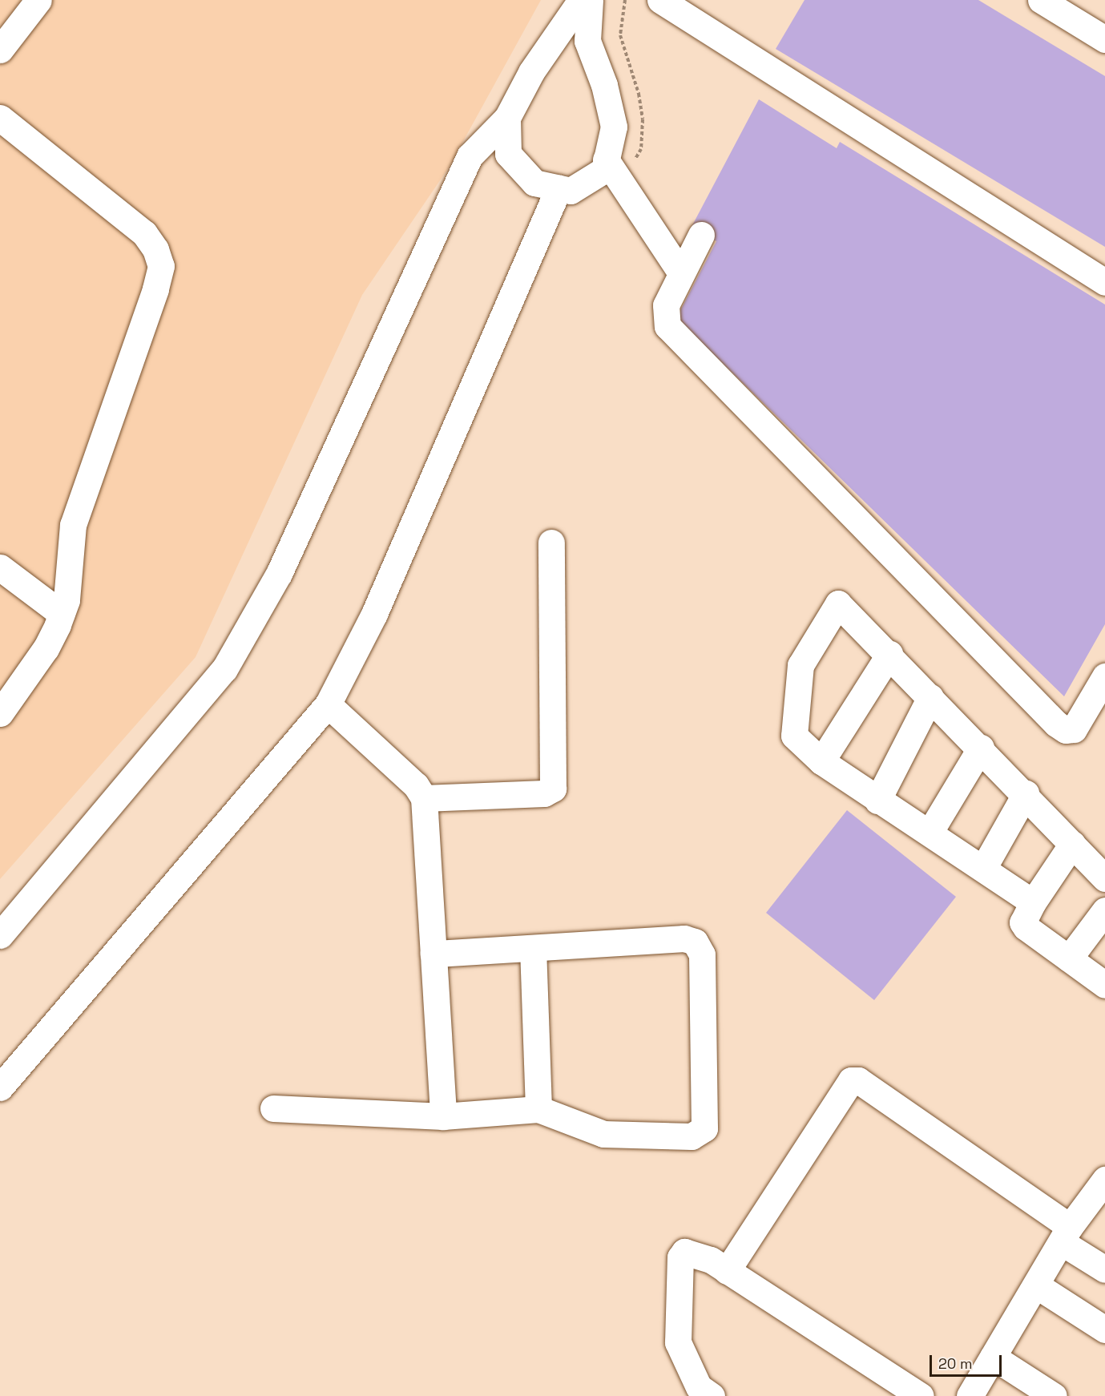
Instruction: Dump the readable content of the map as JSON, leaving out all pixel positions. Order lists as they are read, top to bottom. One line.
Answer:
{"scale_bar":"20 m"}
